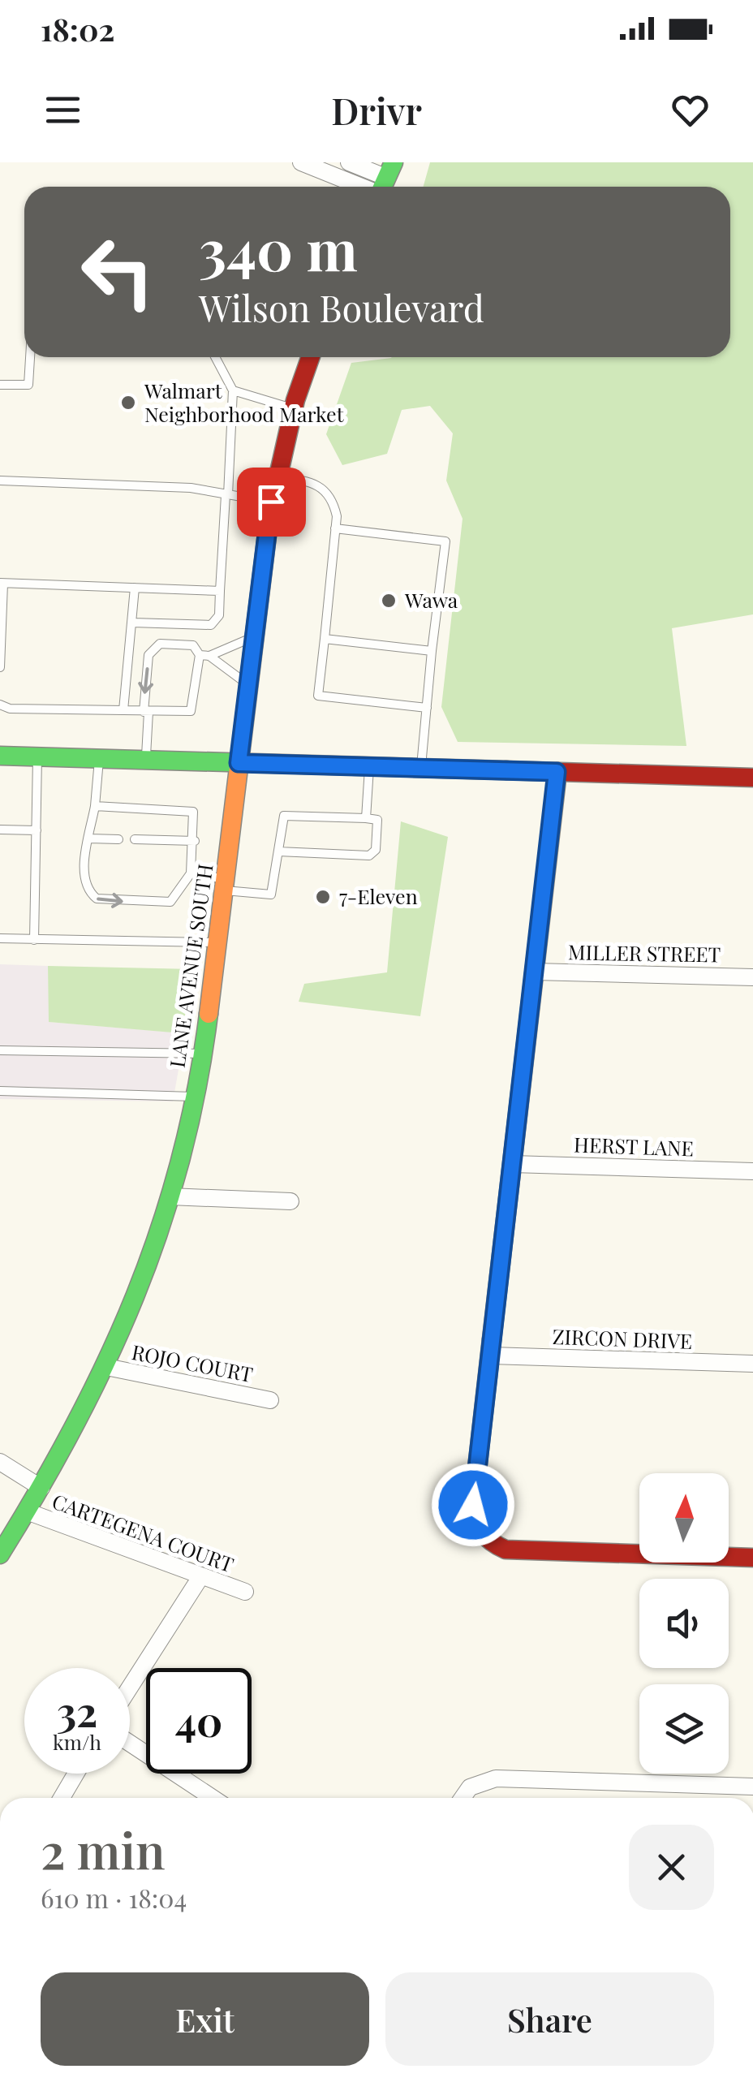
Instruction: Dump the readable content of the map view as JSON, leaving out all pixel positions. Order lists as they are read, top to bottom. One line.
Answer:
{"streets":{"street":["MILLER STREET","LANE AVENUE SOUTH","HERST LANE","ZIRCON DRIVE","ROJO COURT","CARTEGENA COURT"]},"crossings":[["LANE AVENUE SOUTH","ROJO COURT"],["LANE AVENUE SOUTH","CARTEGENA COURT"]],"places":["Walmart Neighborhood Market","Wawa","7-Eleven"],"north":"top","page":{"status":"18:02","header":"Drivr","turn":["340 m","Wilson Boulevard"],"speed":"32 km/h","limit":"40","heading":["2 min","610 m · 18:04"],"buttons":["Exit","Share"]}}
